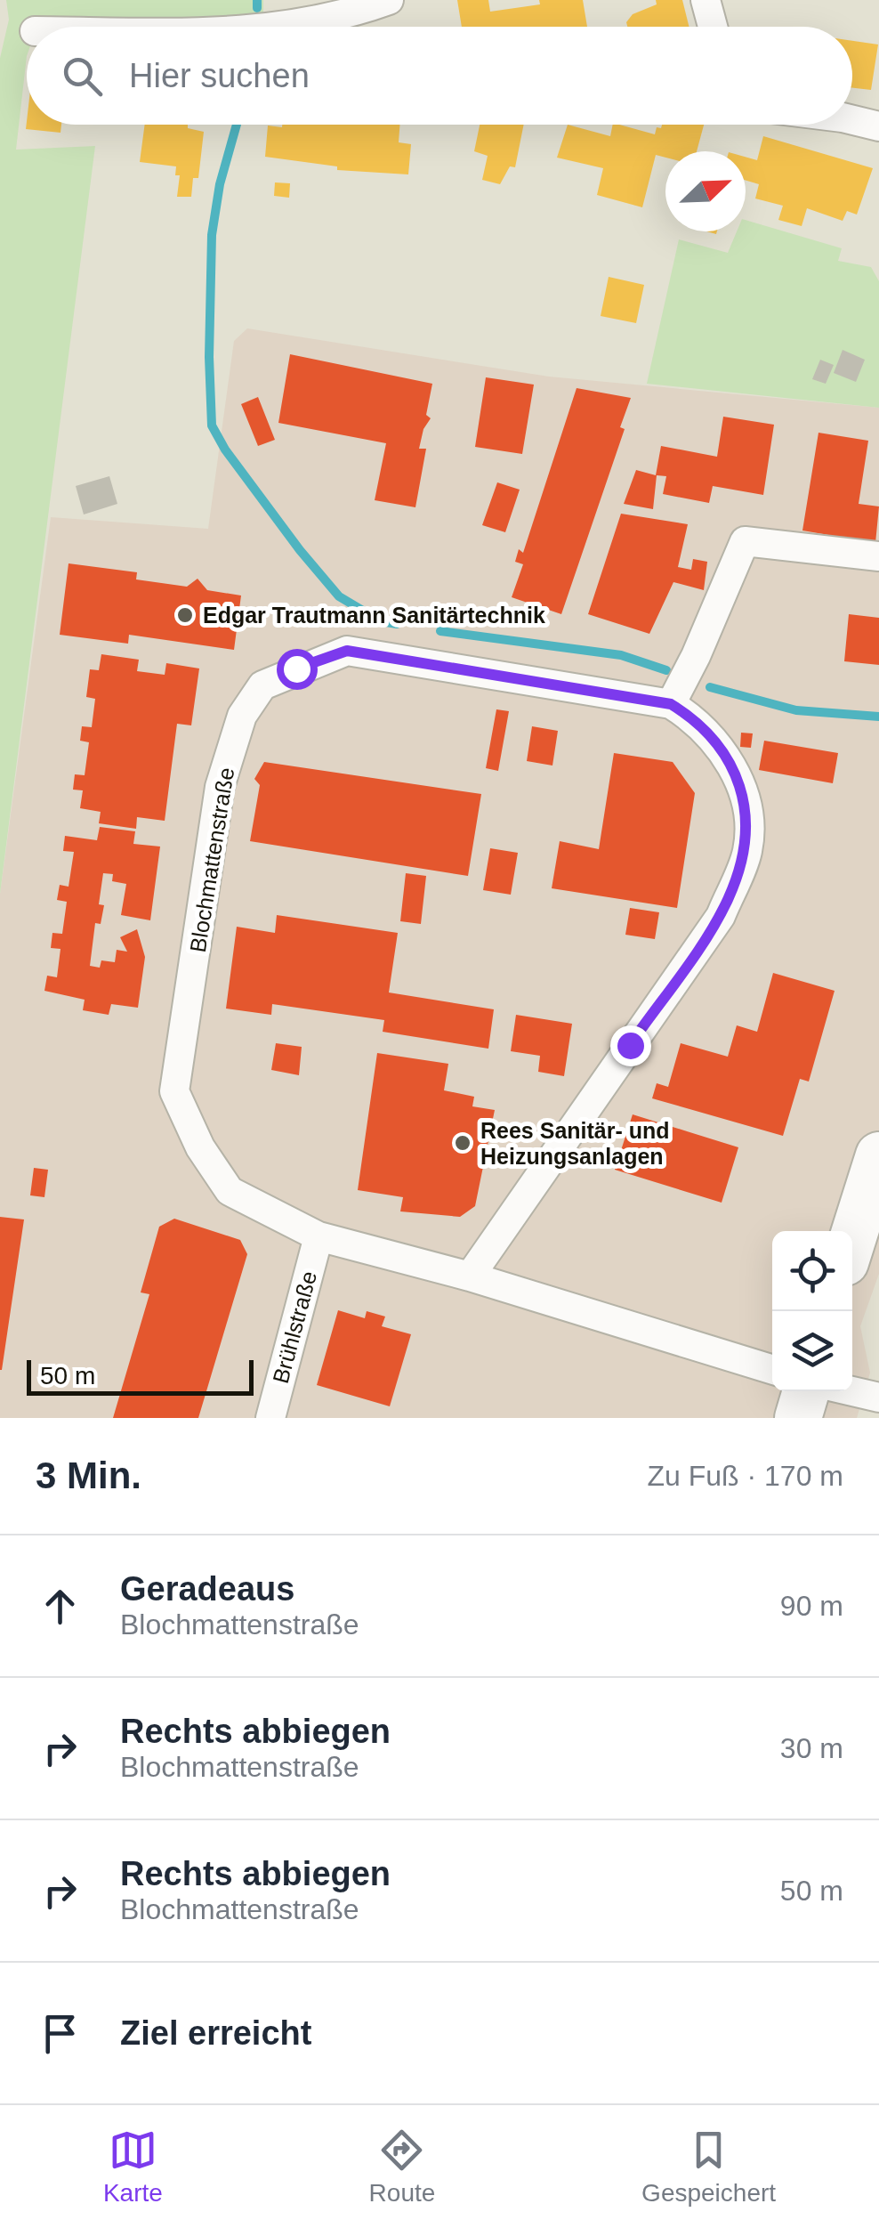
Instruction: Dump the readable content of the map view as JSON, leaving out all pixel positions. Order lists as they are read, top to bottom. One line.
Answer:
{"streets":{"street":["Blochmattenstraße","Brühlstraße"]},"crossings":[["Blochmattenstraße","Brühlstraße"]],"places":["Edgar Trautmann Sanitärtechnik","Rees Sanitär- und Heizungsanlagen"],"scale_bar":"50 m","north":"top right","page":{"search":"Hier suchen","scale":"50 m","heading":["3 Min.","Zu Fuß · 170 m"],"list":[["Geradeaus","Blochmattenstraße","90 m"],["Rechts abbiegen","Blochmattenstraße","30 m"],["Rechts abbiegen","Blochmattenstraße","50 m"],"Ziel erreicht"],"nav":["Karte","Route","Gespeichert"]}}
